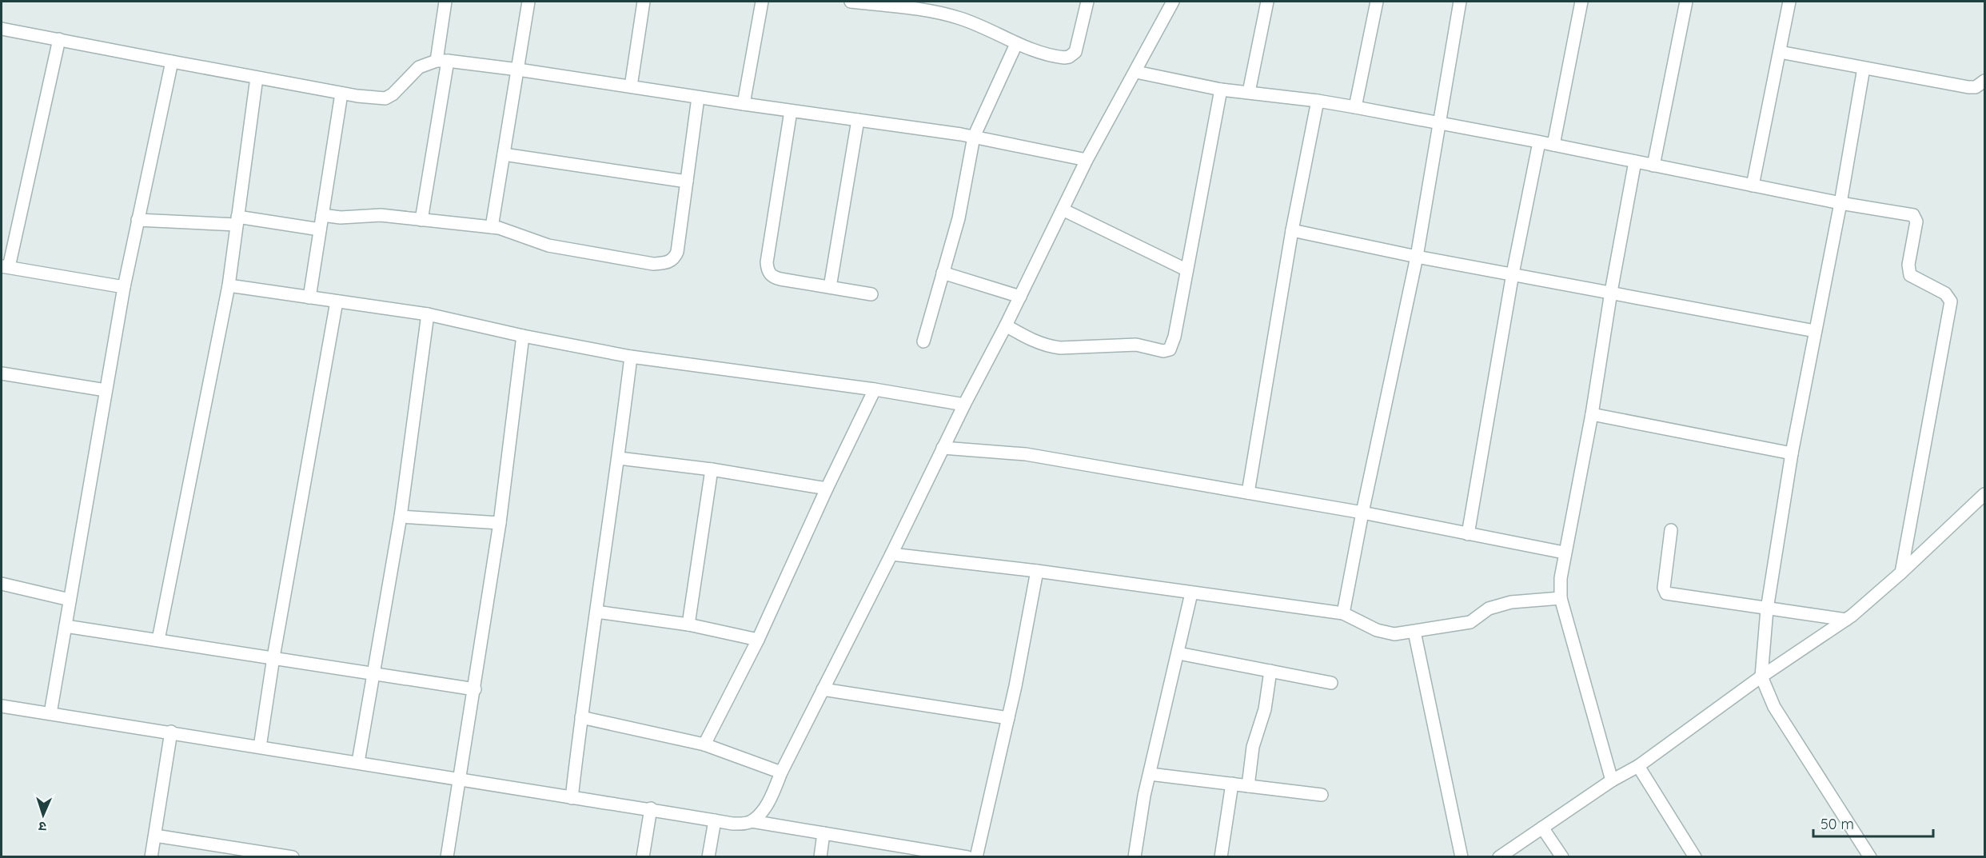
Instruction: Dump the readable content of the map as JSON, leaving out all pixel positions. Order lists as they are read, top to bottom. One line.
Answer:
{"scale_bar":"50 m","north":"bottom"}
